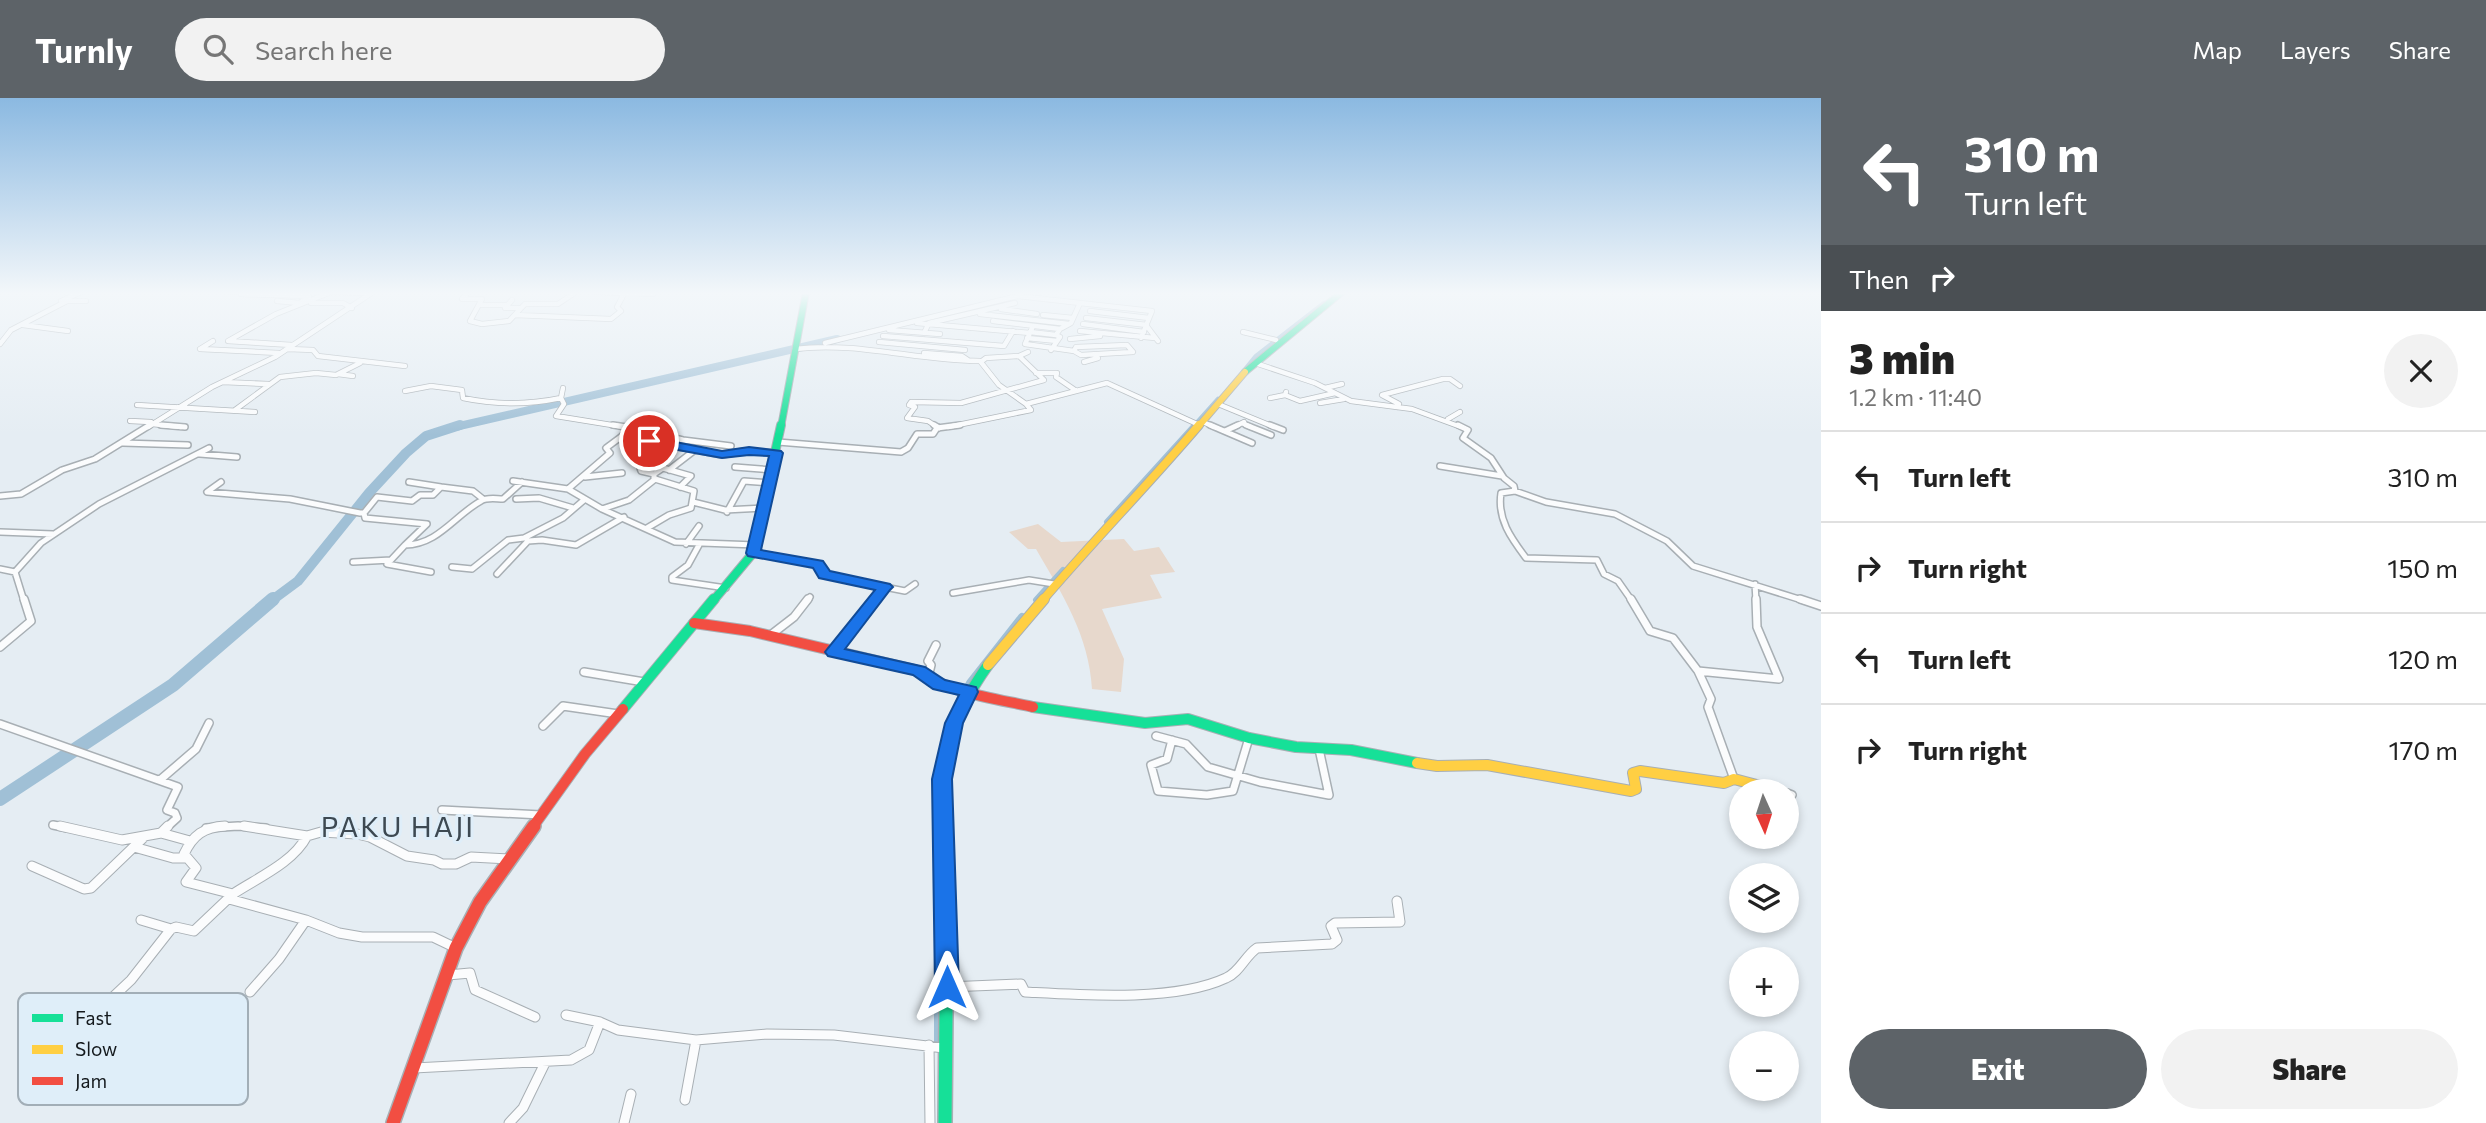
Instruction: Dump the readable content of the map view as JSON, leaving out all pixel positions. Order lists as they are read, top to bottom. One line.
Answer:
{"districts":["PAKU HAJI"],"legend":["Fast","Slow","Jam"],"north":"bottom","page":{"header":"Turnly","search":"Search here","nav":["Map","Layers","Share"],"turn":["310 m","Turn left"],"then":"Then","heading":["3 min","1.2 km · 11:40"],"list":[{"name":"Turn left","value":"310 m"},{"name":"Turn right","value":"150 m"},{"name":"Turn left","value":"120 m"},{"name":"Turn right","value":"170 m"}],"map_buttons":["+","−"],"buttons":["Exit","Share"]}}
